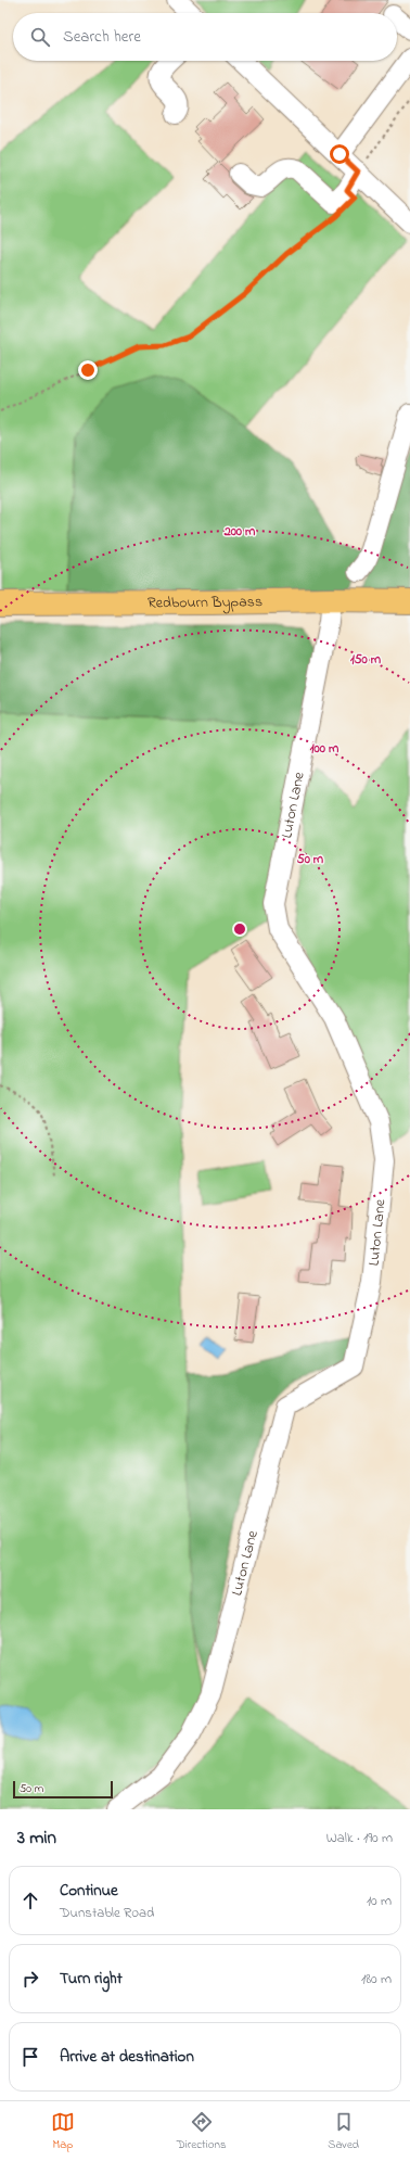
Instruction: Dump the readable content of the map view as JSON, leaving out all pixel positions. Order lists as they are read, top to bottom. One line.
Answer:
{"streets":{"main road":["Redbourn Bypass"],"street":["Luton Lane"]},"crossings":[["Redbourn Bypass","Luton Lane"]],"scale_bar":"50 m","page":{"search":"Search here","scale":"50 m","heading":["3 min","Walk · 190 m"],"list":[["Continue","Dunstable Road","10 m"],["Turn right","180 m"],"Arrive at destination"],"nav":["Map","Directions","Saved"]},"rings":["200 m","150 m","100 m","50 m"]}
